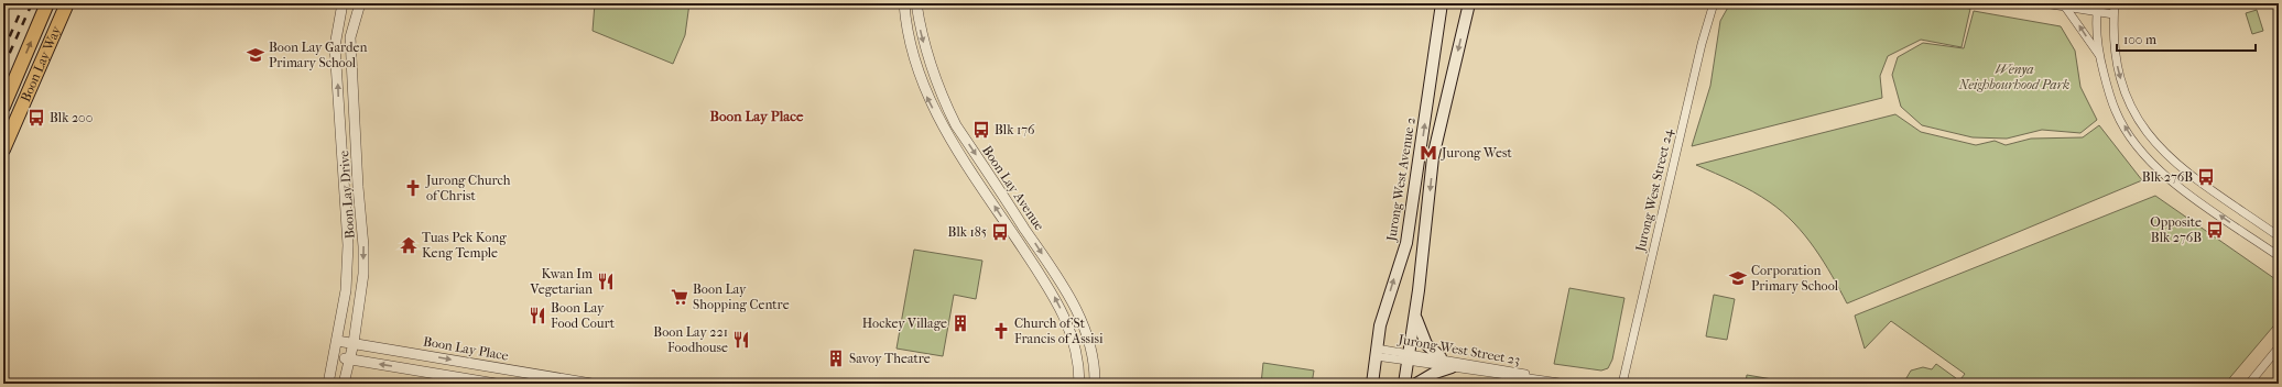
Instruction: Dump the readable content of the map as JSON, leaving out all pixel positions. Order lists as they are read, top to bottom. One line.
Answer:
{"streets":{"main road":["Boon Lay Way","Jurong West Avenue 2"],"street":["Boon Lay Avenue","Jurong West Street 24","Boon Lay Drive","Boon Lay Place","Jurong West Street 23"]},"crossings":[["Jurong West Avenue 2","Jurong West Street 23"],["Boon Lay Drive","Boon Lay Place"]],"districts":["Boon Lay Place"],"parks":["Wenya Neighbourhood Park"],"places":{"school or university":["Boon Lay Garden Primary School","Corporation Primary School"],"bus stop":["Blk 200","Blk 176","Blk 276B","Opposite Blk 276B","Blk 185"],"metro station":["Jurong West"],"church":["Jurong Church of Christ","Church of St Francis of Assisi"],"temple":["Tuas Pek Kong Keng Temple"],"restaurant":["Kwan Im Vegetarian","Boon Lay Food Court","Boon Lay 221 Foodhouse"],"supermarket":["Boon Lay Shopping Centre"],"building":["Hockey Village","Savoy Theatre"]},"scale_bar":"100 m"}
